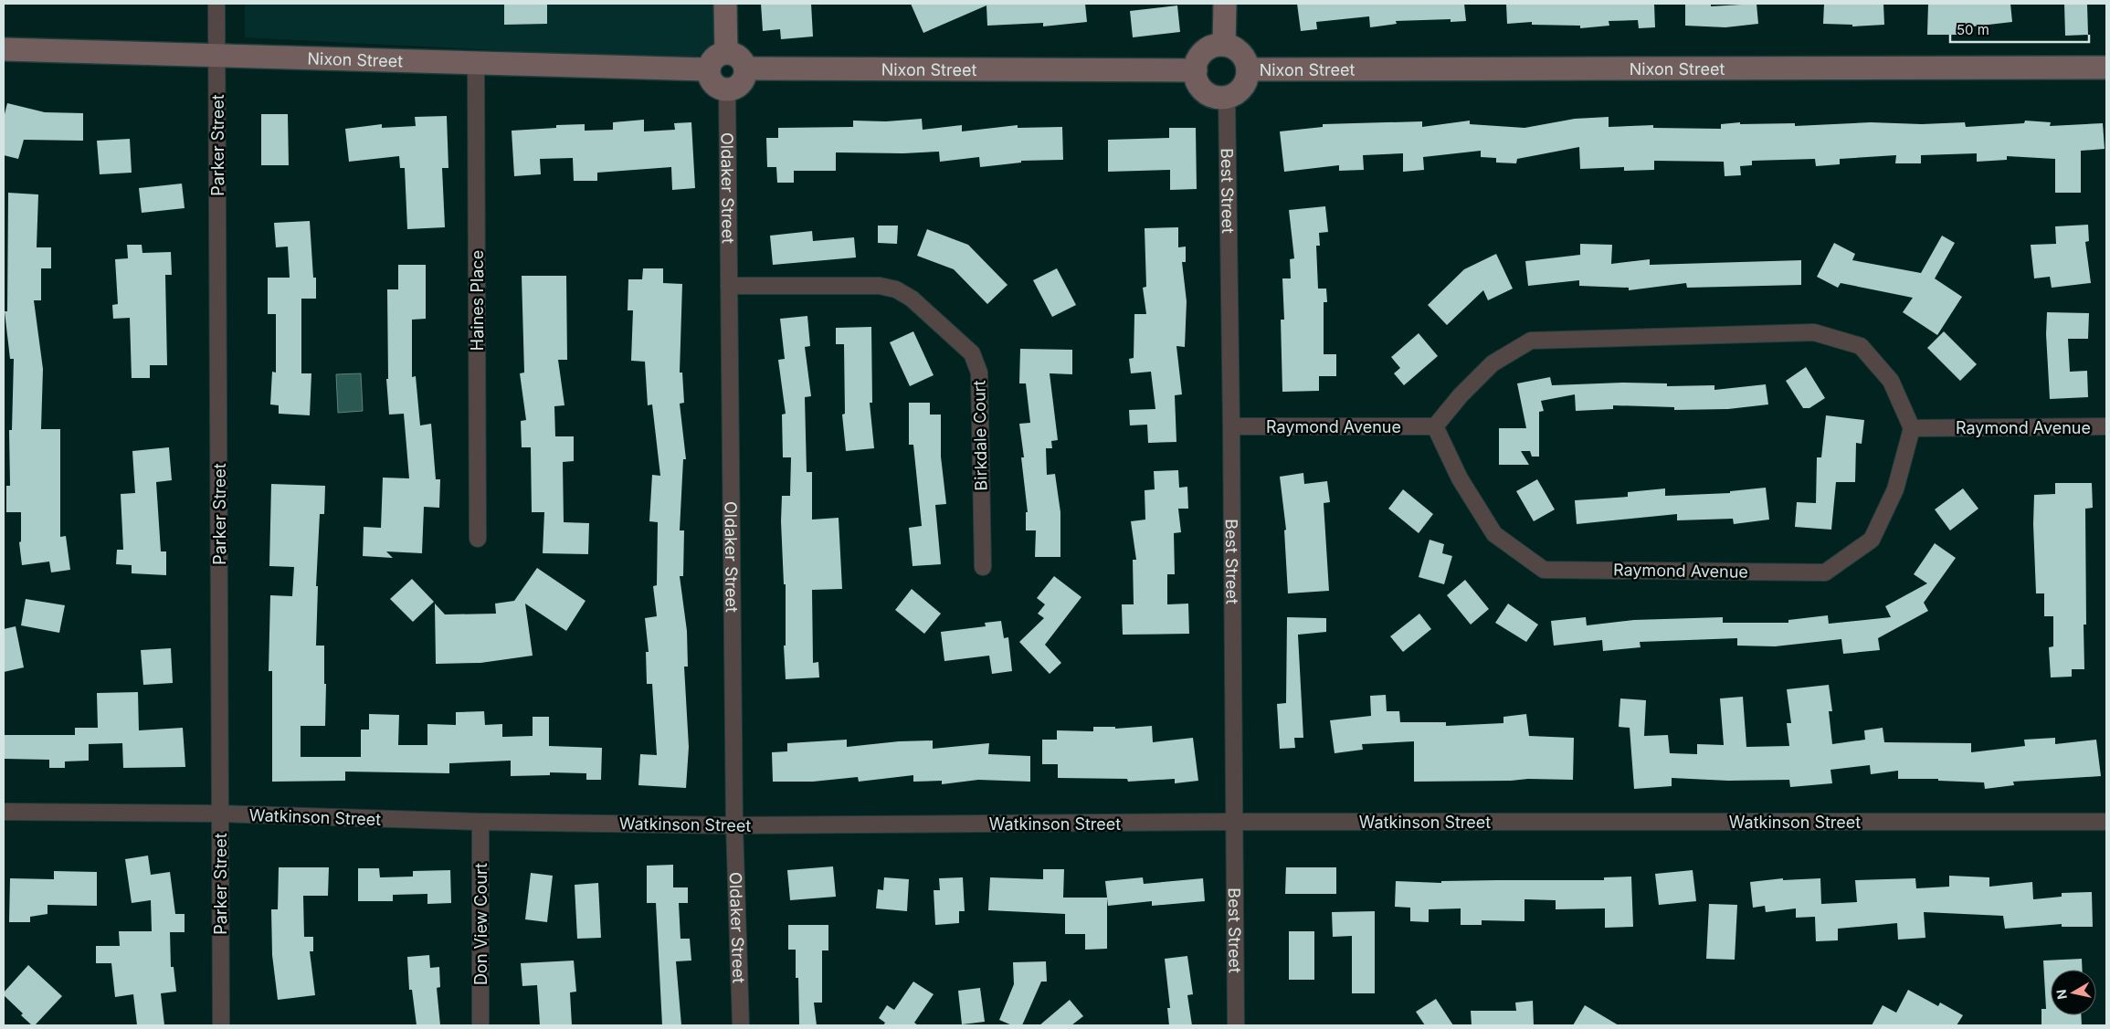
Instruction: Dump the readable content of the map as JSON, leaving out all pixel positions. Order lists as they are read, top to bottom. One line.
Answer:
{"streets":{"street":["Nixon Street","Parker Street","Oldaker Street","Best Street","Haines Place","Raymond Avenue","Birkdale Court","Watkinson Street","Don View Court"]},"crossings":[["Nixon Street","Parker Street"],["Nixon Street","Oldaker Street"],["Nixon Street","Best Street"],["Nixon Street","Haines Place"],["Parker Street","Watkinson Street"],["Oldaker Street","Birkdale Court"],["Oldaker Street","Watkinson Street"],["Best Street","Raymond Avenue"],["Best Street","Watkinson Street"],["Watkinson Street","Don View Court"]],"scale_bar":"50 m","north":"left"}
